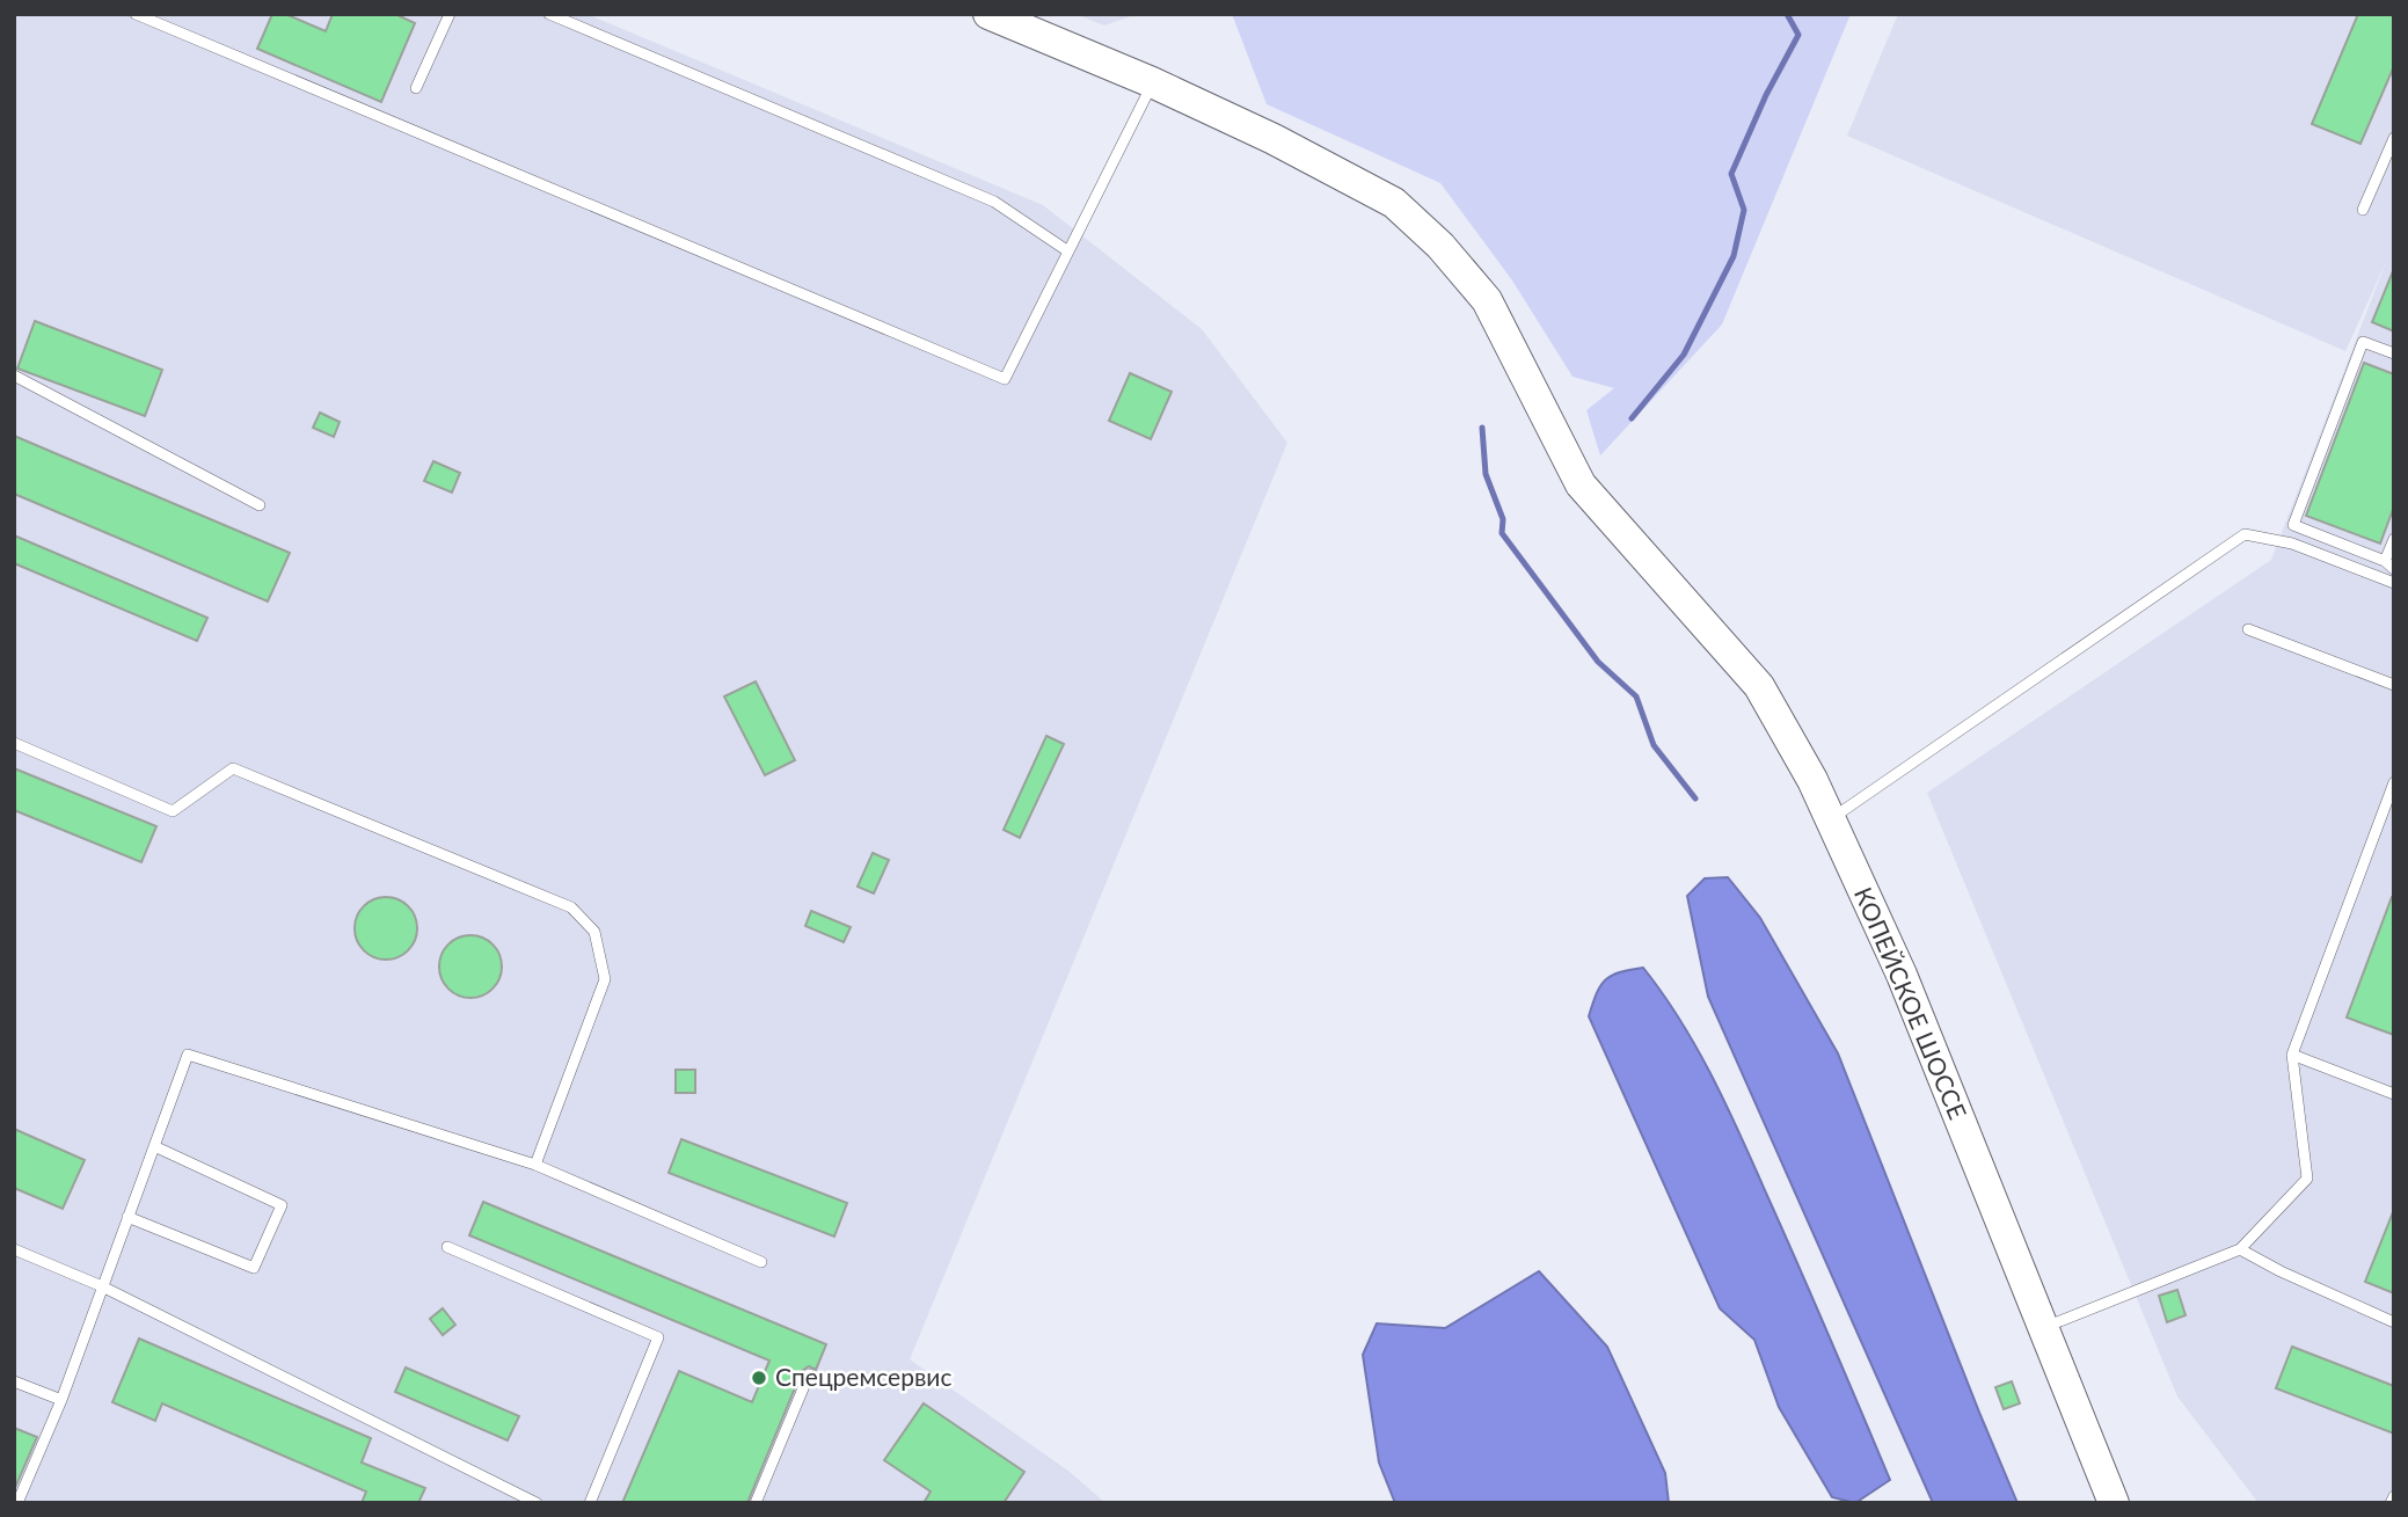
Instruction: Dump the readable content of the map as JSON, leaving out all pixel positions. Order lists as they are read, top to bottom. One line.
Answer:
{"streets":{"street":["КОПЕЙСКОЕ ШОССЕ"]},"places":["Спецремсервис"]}
